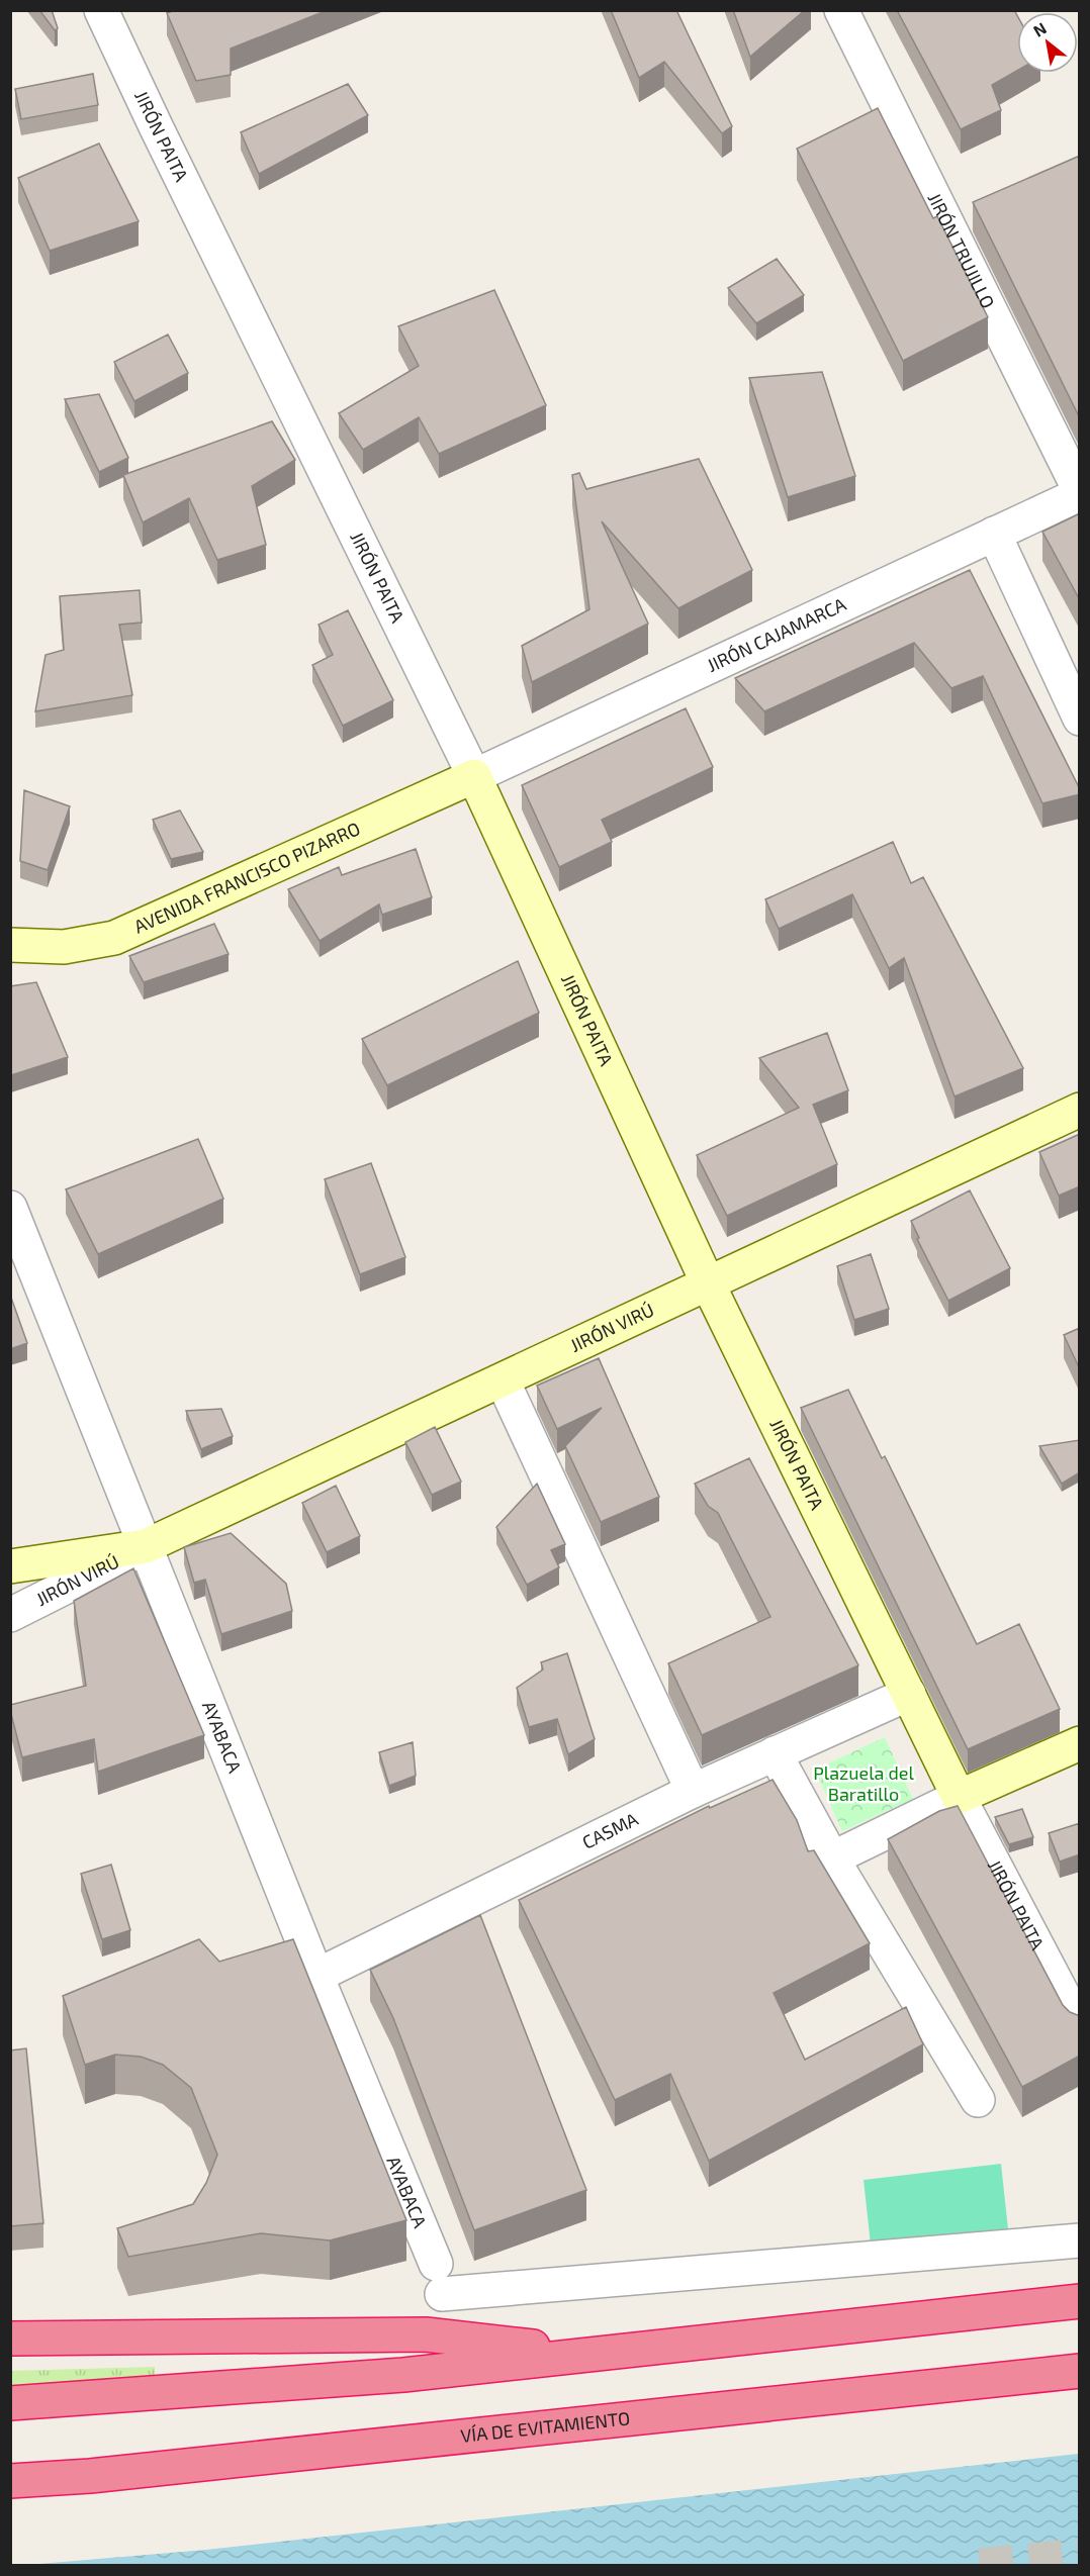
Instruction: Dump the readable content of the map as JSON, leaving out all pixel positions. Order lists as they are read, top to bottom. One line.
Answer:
{"streets":{"highway":["VÍA DE EVITAMIENTO"],"main road":["JIRÓN PAITA","AVENIDA FRANCISCO PIZARRO","JIRÓN VIRÚ"],"street":["JIRÓN TRUJILLO","JIRÓN CAJAMARCA","AYABACA","CASMA"]},"crossings":[["JIRÓN PAITA","JIRÓN CAJAMARCA"],["JIRÓN PAITA","AVENIDA FRANCISCO PIZARRO"],["JIRÓN PAITA","JIRÓN VIRÚ"],["JIRÓN PAITA","CASMA"],["JIRÓN TRUJILLO","JIRÓN CAJAMARCA"],["JIRÓN CAJAMARCA","AVENIDA FRANCISCO PIZARRO"],["JIRÓN VIRÚ","AYABACA"],["AYABACA","CASMA"]],"parks":["Plazuela del Baratillo"],"north":"top left"}
